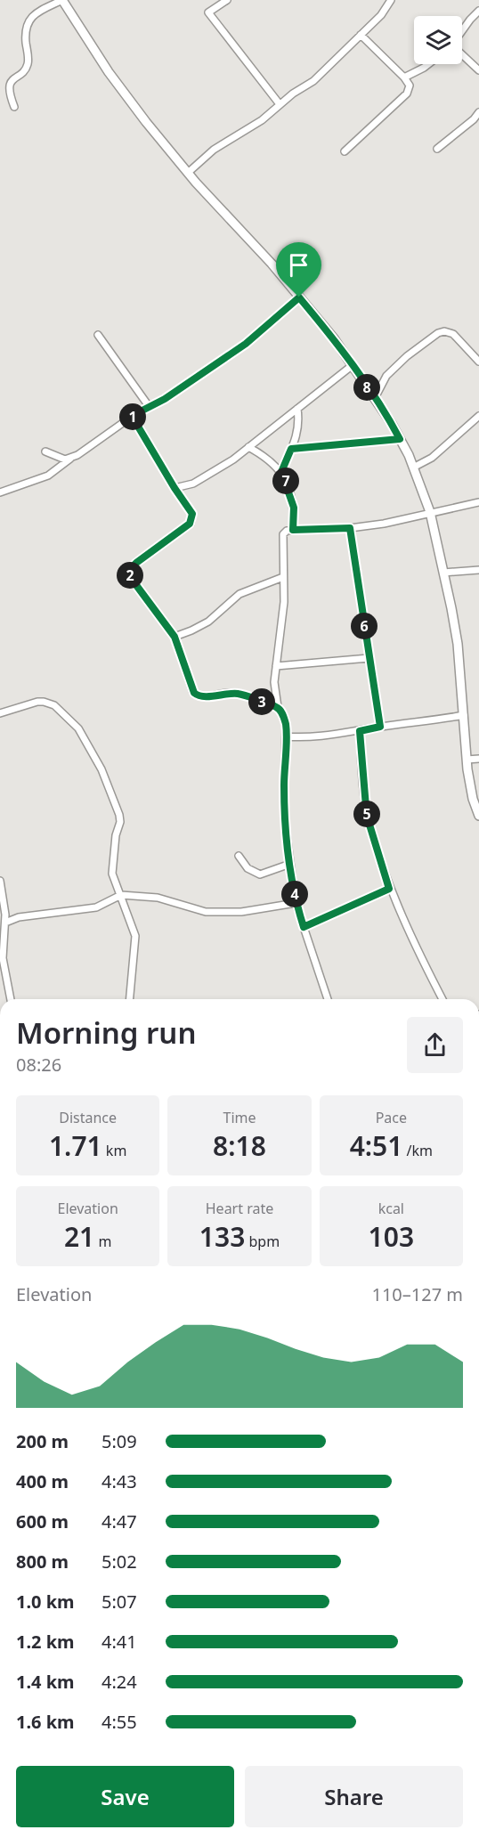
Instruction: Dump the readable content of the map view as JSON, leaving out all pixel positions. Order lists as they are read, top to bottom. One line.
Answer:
{"page":{"pins":["8","1","7","2","6","3","5","4"],"heading":["Morning run","08:26"],"stats":[["Distance","1.71 km"],["Time","8:18"],["Pace","4:51 /km"],["Elevation","21 m"],["Heart rate","133 bpm"],["kcal","103"]],"chart":["Elevation","110–127 m"],"list":[{"name":"200 m","note":"5:09"},{"name":"400 m","note":"4:43"},{"name":"600 m","note":"4:47"},{"name":"800 m","note":"5:02"},{"name":"1.0 km","note":"5:07"},{"name":"1.2 km","note":"4:41"},{"name":"1.4 km","note":"4:24"},{"name":"1.6 km","note":"4:55"}],"buttons":["Save","Share"]}}
